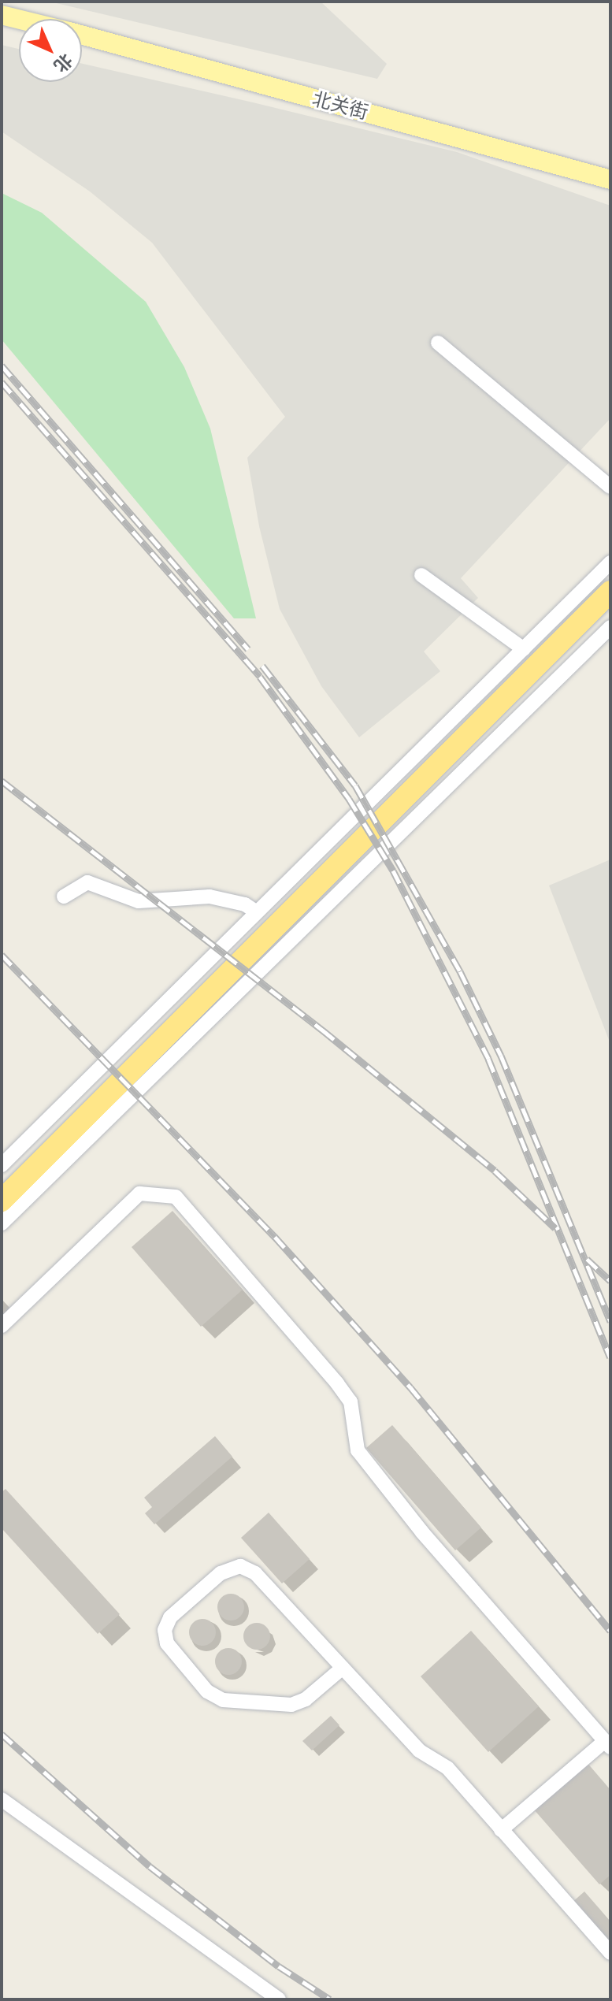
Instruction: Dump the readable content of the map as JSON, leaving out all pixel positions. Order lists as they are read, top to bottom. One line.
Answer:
{"streets":{"main road":["北关街"]},"north":"bottom right"}
